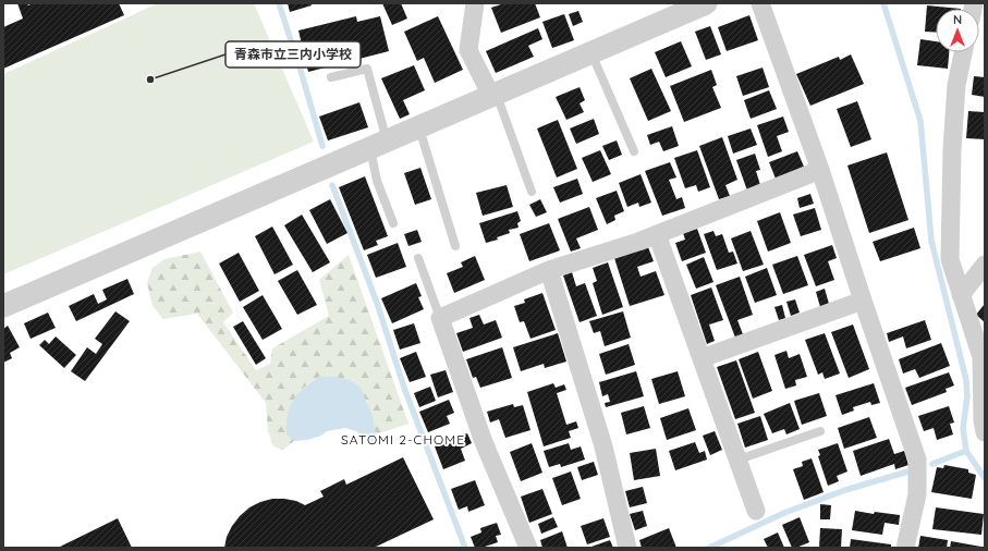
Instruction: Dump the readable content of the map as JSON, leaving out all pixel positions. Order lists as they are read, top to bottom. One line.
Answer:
{"districts":["SATOMI 2-CHOME"],"places":["青森市立三内小学校"],"north":"top"}
